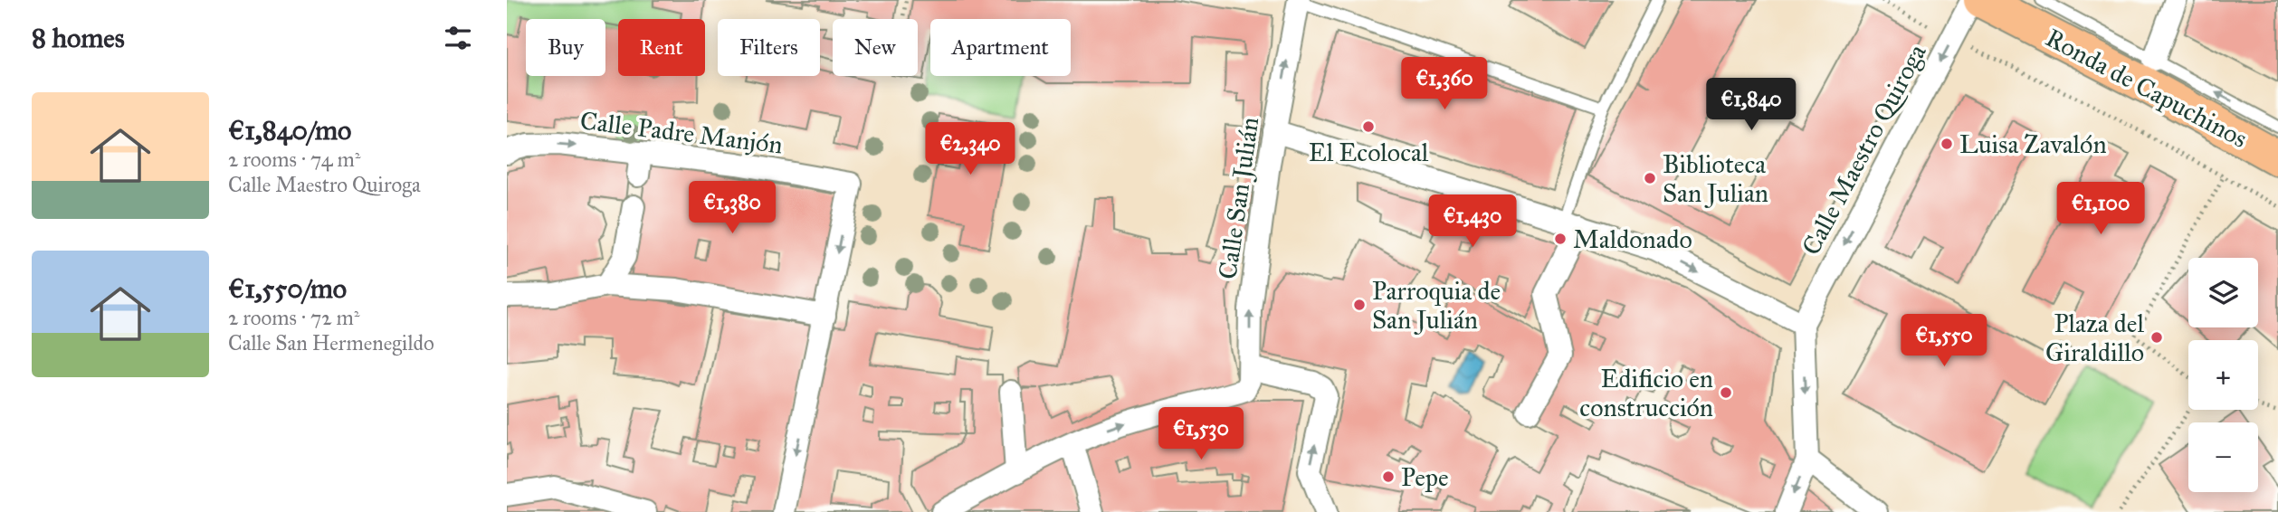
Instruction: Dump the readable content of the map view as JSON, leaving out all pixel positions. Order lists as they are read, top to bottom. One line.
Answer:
{"streets":{"main road":["Ronda de Capuchinos"],"street":["Calle Padre Manjón","Calle Maestro Quiroga","Calle San Julián"]},"one_way":["Calle Maestro Quiroga","Calle San Julián"],"places":["El Ecolocal","Luisa Zavalón","Biblioteca San Julian","Maldonado","Parroquia de San Julián","Plaza del Giraldillo","Edificio en construcción","Pepe"],"page":{"heading":"8 homes","chip":["Buy","Rent","Filters","New","Apartment"],"price":["€1,360","€1,840","€2,340","€1,380","€1,100","€1,430","€1,550","€1,530"],"list":[{"name":"€1,840/mo","note":"2 rooms · 74 m² · Calle Maestro Quiroga"},{"name":"€1,550/mo","note":"2 rooms · 72 m² · Calle San Hermenegildo"}],"map_buttons":["+","−"]}}
